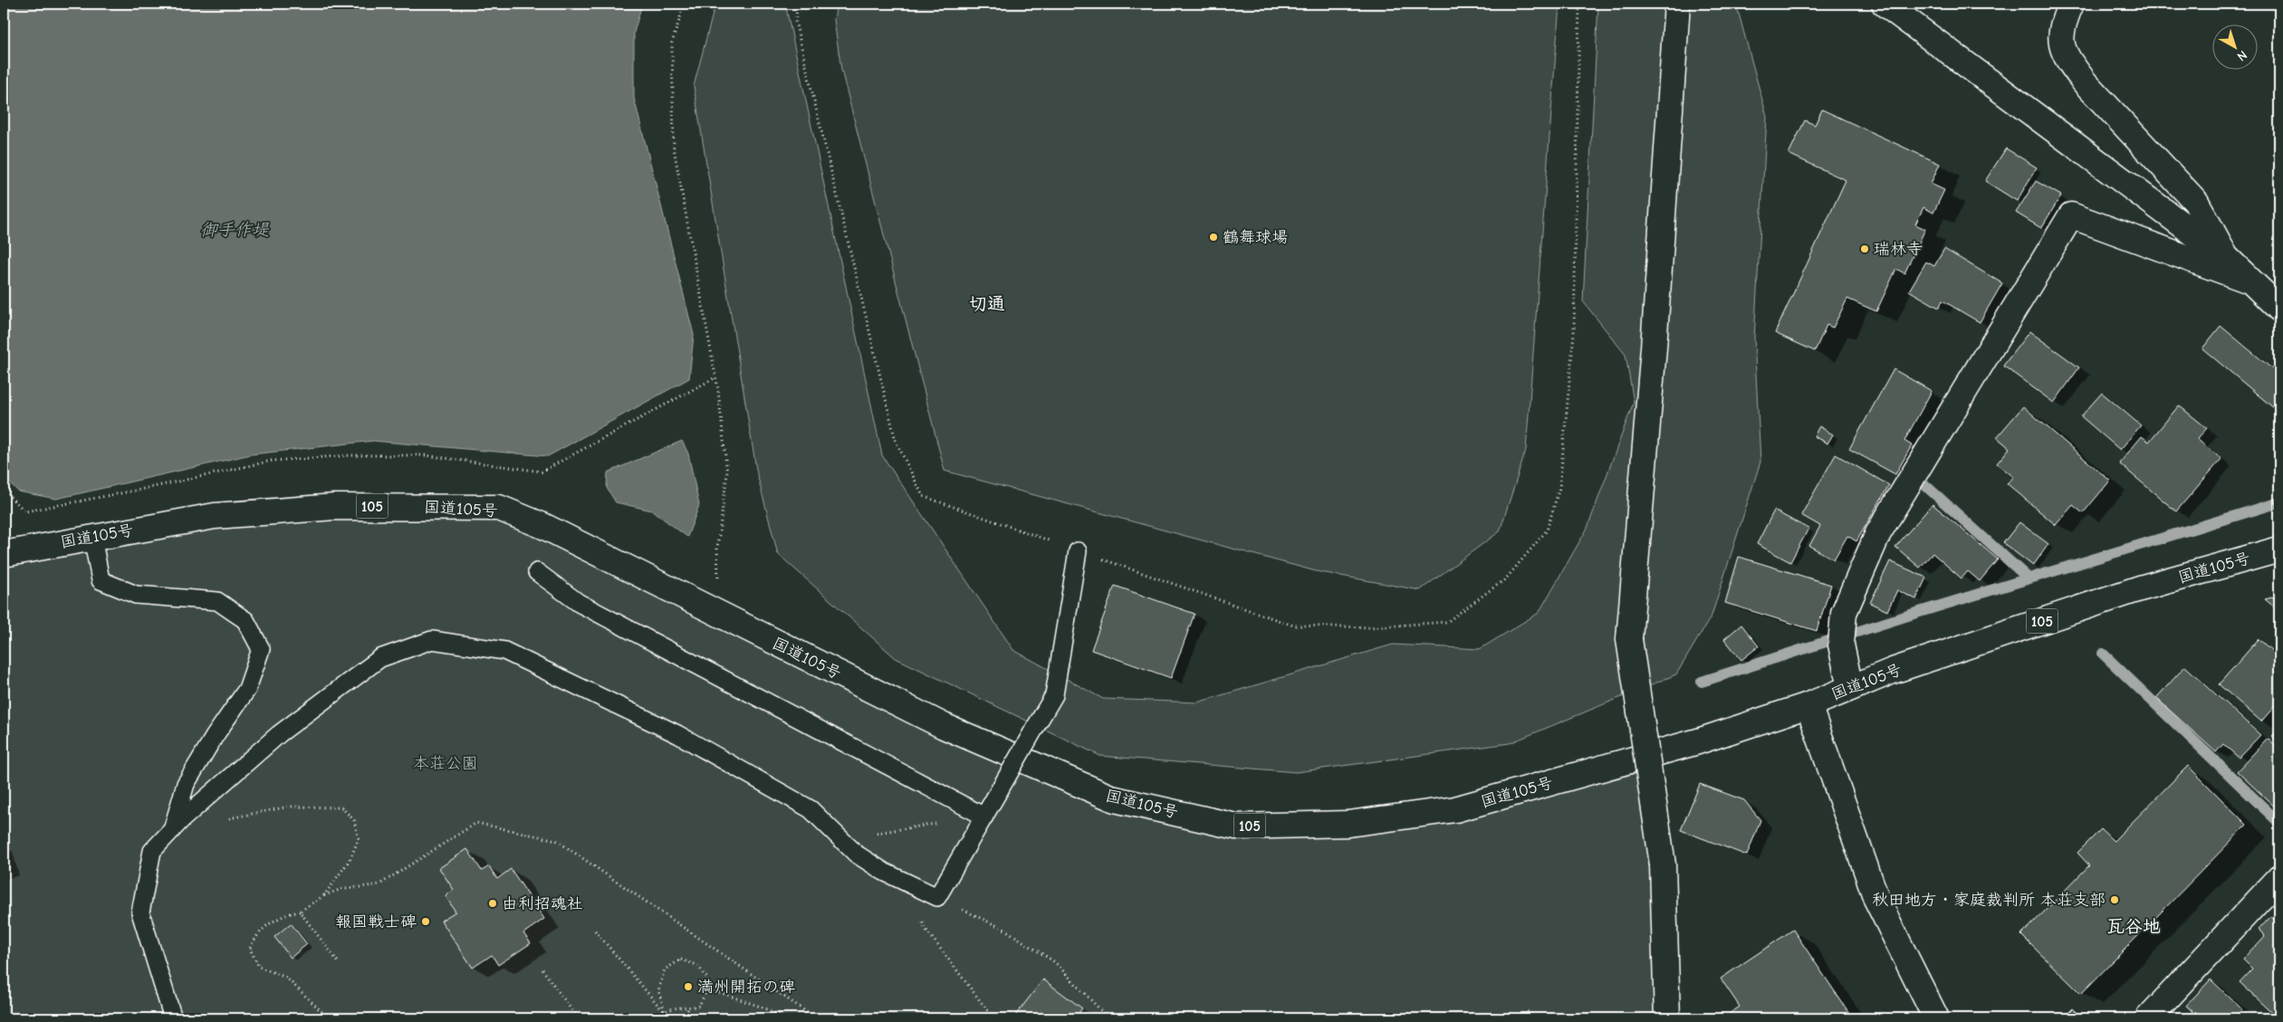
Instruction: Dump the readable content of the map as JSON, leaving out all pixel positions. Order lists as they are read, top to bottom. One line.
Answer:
{"streets":{"main road":["105","国道105号"]},"districts":["切通","瓦谷地"],"water":["御手作堤"],"parks":["本荘公園"],"places":["鶴舞球場","瑞林寺","秋田地方・家庭裁判所 本荘支部","由利招魂社","報国戦士碑","満州開拓の碑"],"north":"bottom right"}
